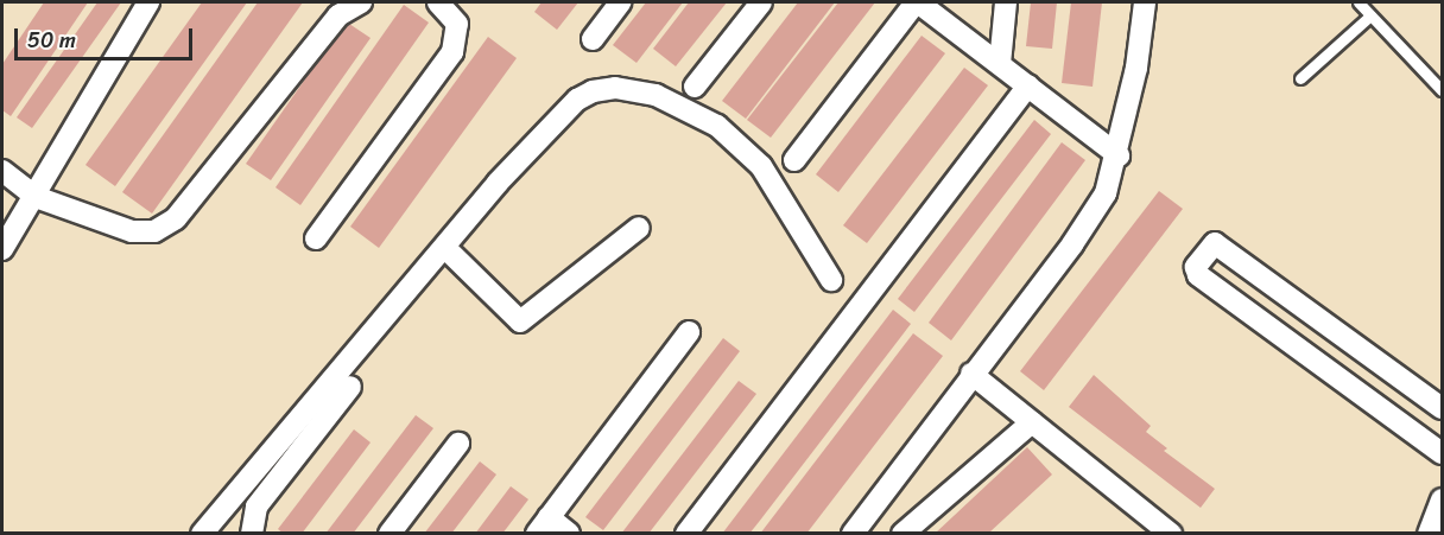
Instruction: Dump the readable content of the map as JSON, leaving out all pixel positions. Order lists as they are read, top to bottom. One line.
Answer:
{"scale_bar":"50 m"}
